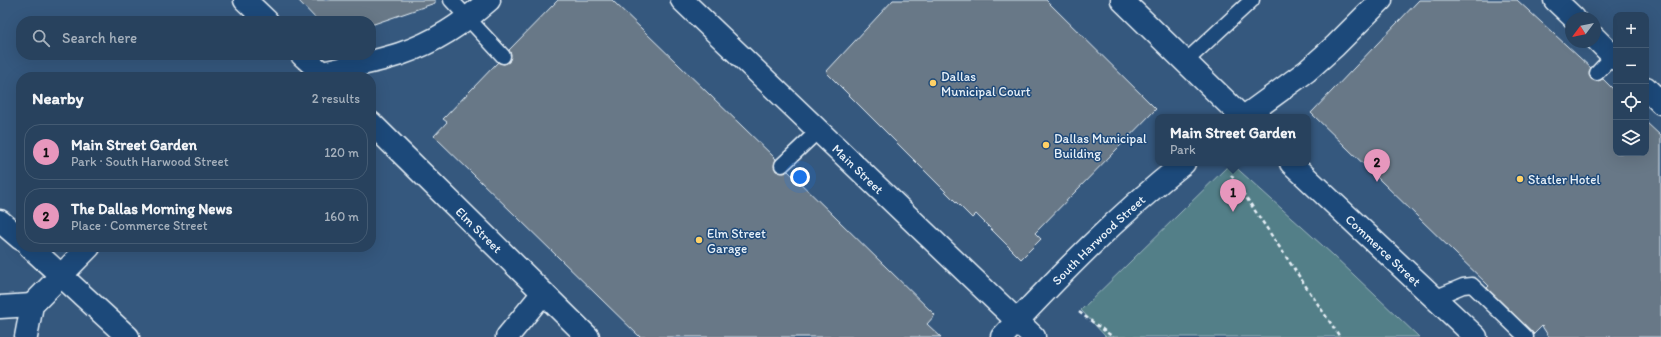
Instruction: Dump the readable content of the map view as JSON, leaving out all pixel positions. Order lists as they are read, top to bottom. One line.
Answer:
{"streets":{"main road":["Main Street","Elm Street","South Harwood Street","Commerce Street"]},"crossings":[["Main Street","South Harwood Street"]],"places":["Dallas Municipal Court","Dallas Municipal Building","Statler Hotel","Elm Street Garage"],"north":"bottom left","page":{"map_buttons":["+","−"],"search":"Search here","heading":["Nearby","2 results"],"popup":["Main Street Garden","Park"],"list":[{"mark":"1","name":"Main Street Garden","note":"Park · South Harwood Street","value":"120 m"},{"mark":"2","name":"The Dallas Morning News","note":"Place · Commerce Street","value":"160 m"}],"pins":["2","1"]}}
